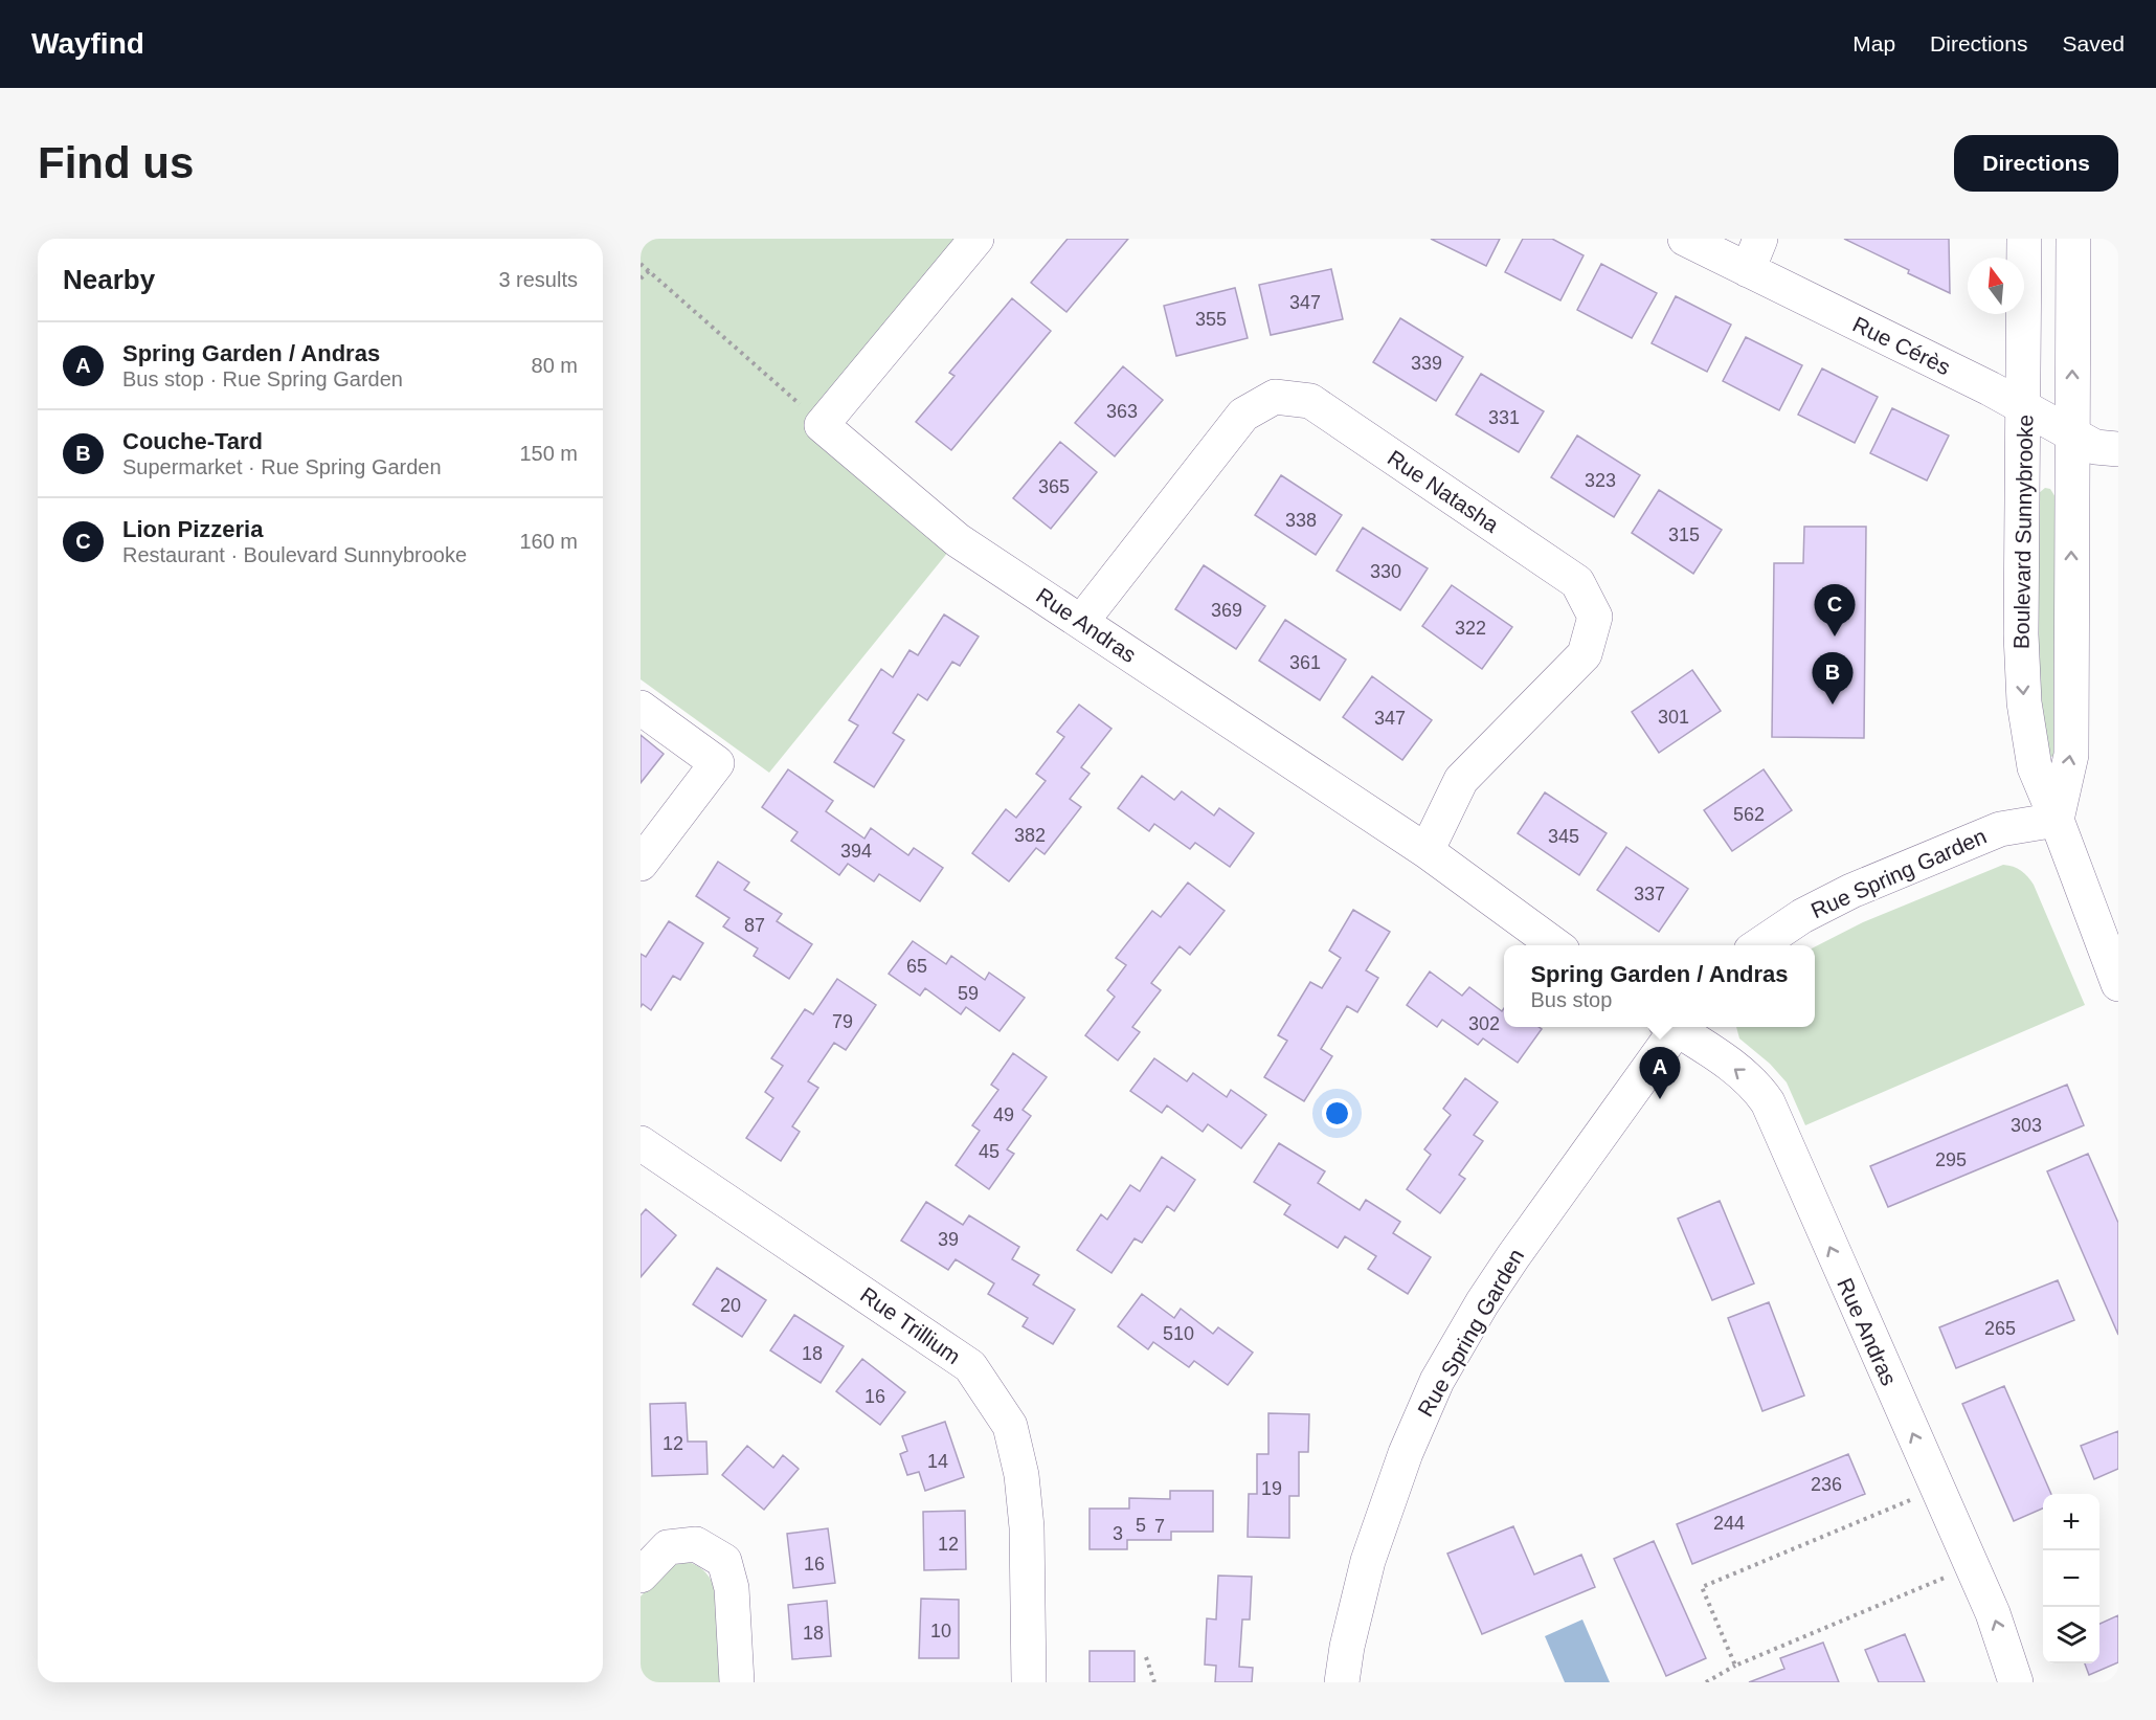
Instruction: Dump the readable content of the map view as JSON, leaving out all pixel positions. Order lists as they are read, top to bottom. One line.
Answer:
{"streets":{"street":["Rue Cérès","Rue Natasha","Boulevard Sunnybrooke","Rue Andras","Rue Spring Garden","Rue Trillium"]},"crossings":[["Rue Cérès","Boulevard Sunnybrooke"],["Rue Natasha","Rue Andras"],["Boulevard Sunnybrooke","Rue Spring Garden"]],"one_way":["Rue Andras"],"house_numbers":["347","355","339","363","331","323","365","338","315","330","369","322","361","301","347","562","382","345","394","337","87","65","59","79","302","49","303","45","295","39","20","265","510","18","16","12","14","236","19","244","5","7","3","12","16","10","18"],"north":"top","page":{"header":"Wayfind","nav":["Map","Directions","Saved"],"buttons":"Directions","title":"Find us","heading":["Nearby","3 results"],"list":[{"mark":"A","name":"Spring Garden / Andras","note":"Bus stop · Rue Spring Garden","value":"80 m"},{"mark":"B","name":"Couche-Tard","note":"Supermarket · Rue Spring Garden","value":"150 m"},{"mark":"C","name":"Lion Pizzeria","note":"Restaurant · Boulevard Sunnybrooke","value":"160 m"}],"pins":["C","B","A"],"popup":["Spring Garden / Andras","Bus stop"],"map_buttons":["+","−"]}}
